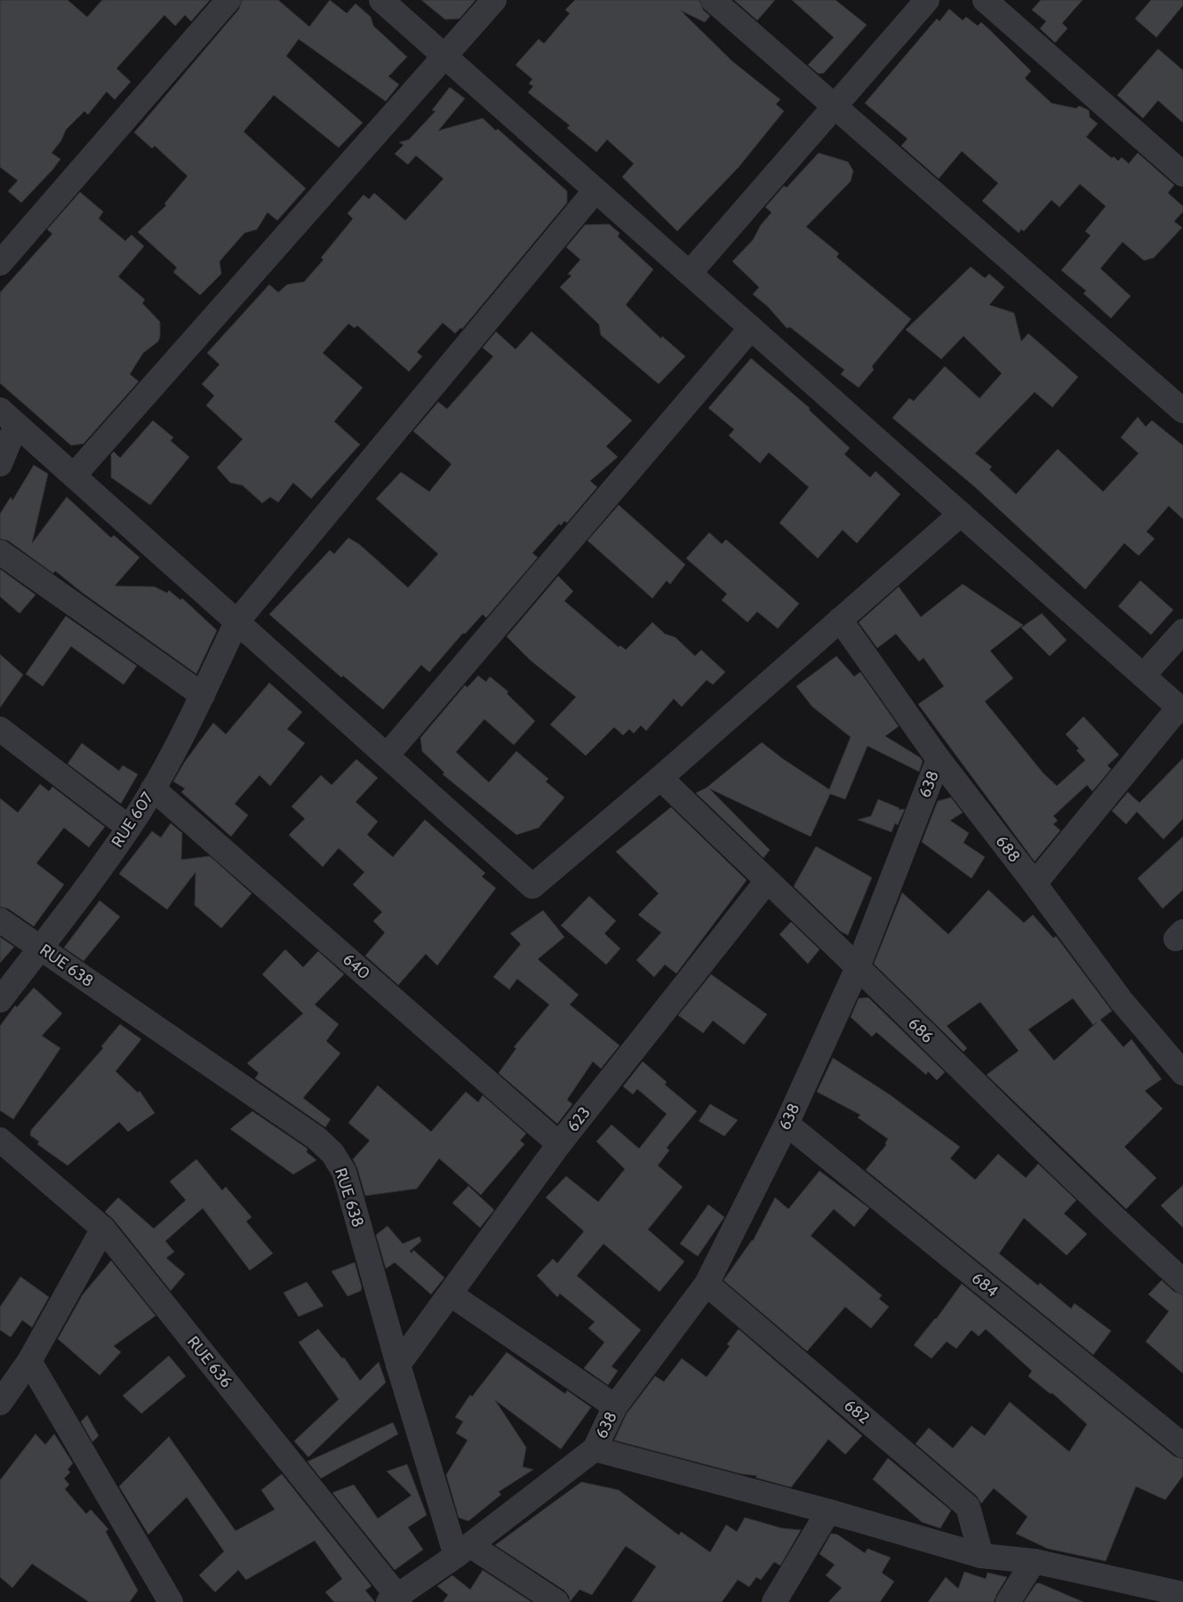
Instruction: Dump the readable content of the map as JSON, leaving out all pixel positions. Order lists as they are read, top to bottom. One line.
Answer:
{"streets":{"street":["638","RUE 607","688","RUE 638","640","686","623","684","RUE 636","682"]},"crossings":[["638","688"],["638","686"],["638","684"],["638","682"],["RUE 607","RUE 638"],["RUE 607","640"],["RUE 638","623"],["640","623"],["686","623"]]}
